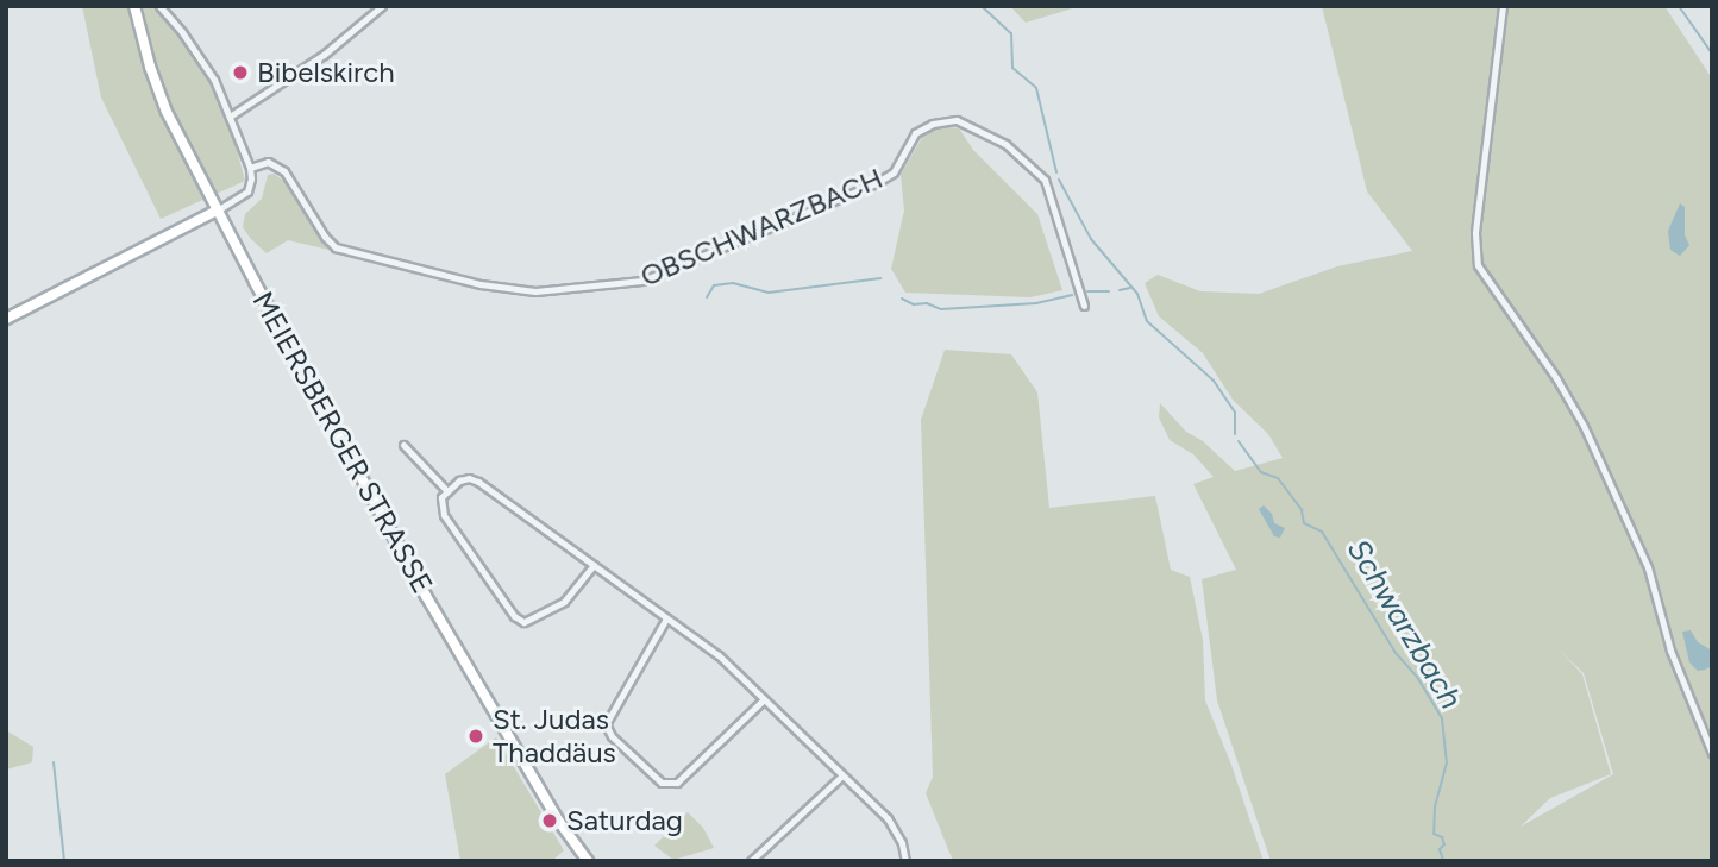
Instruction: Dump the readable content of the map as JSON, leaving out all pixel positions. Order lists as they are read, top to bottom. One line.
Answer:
{"streets":{"main road":["MEIERSBERGER STRASSE"],"street":["OBSCHWARZBACH"]},"water":["Schwarzbach"],"places":["Bibelskirch","St. Judas Thaddäus","Saturdag"]}
